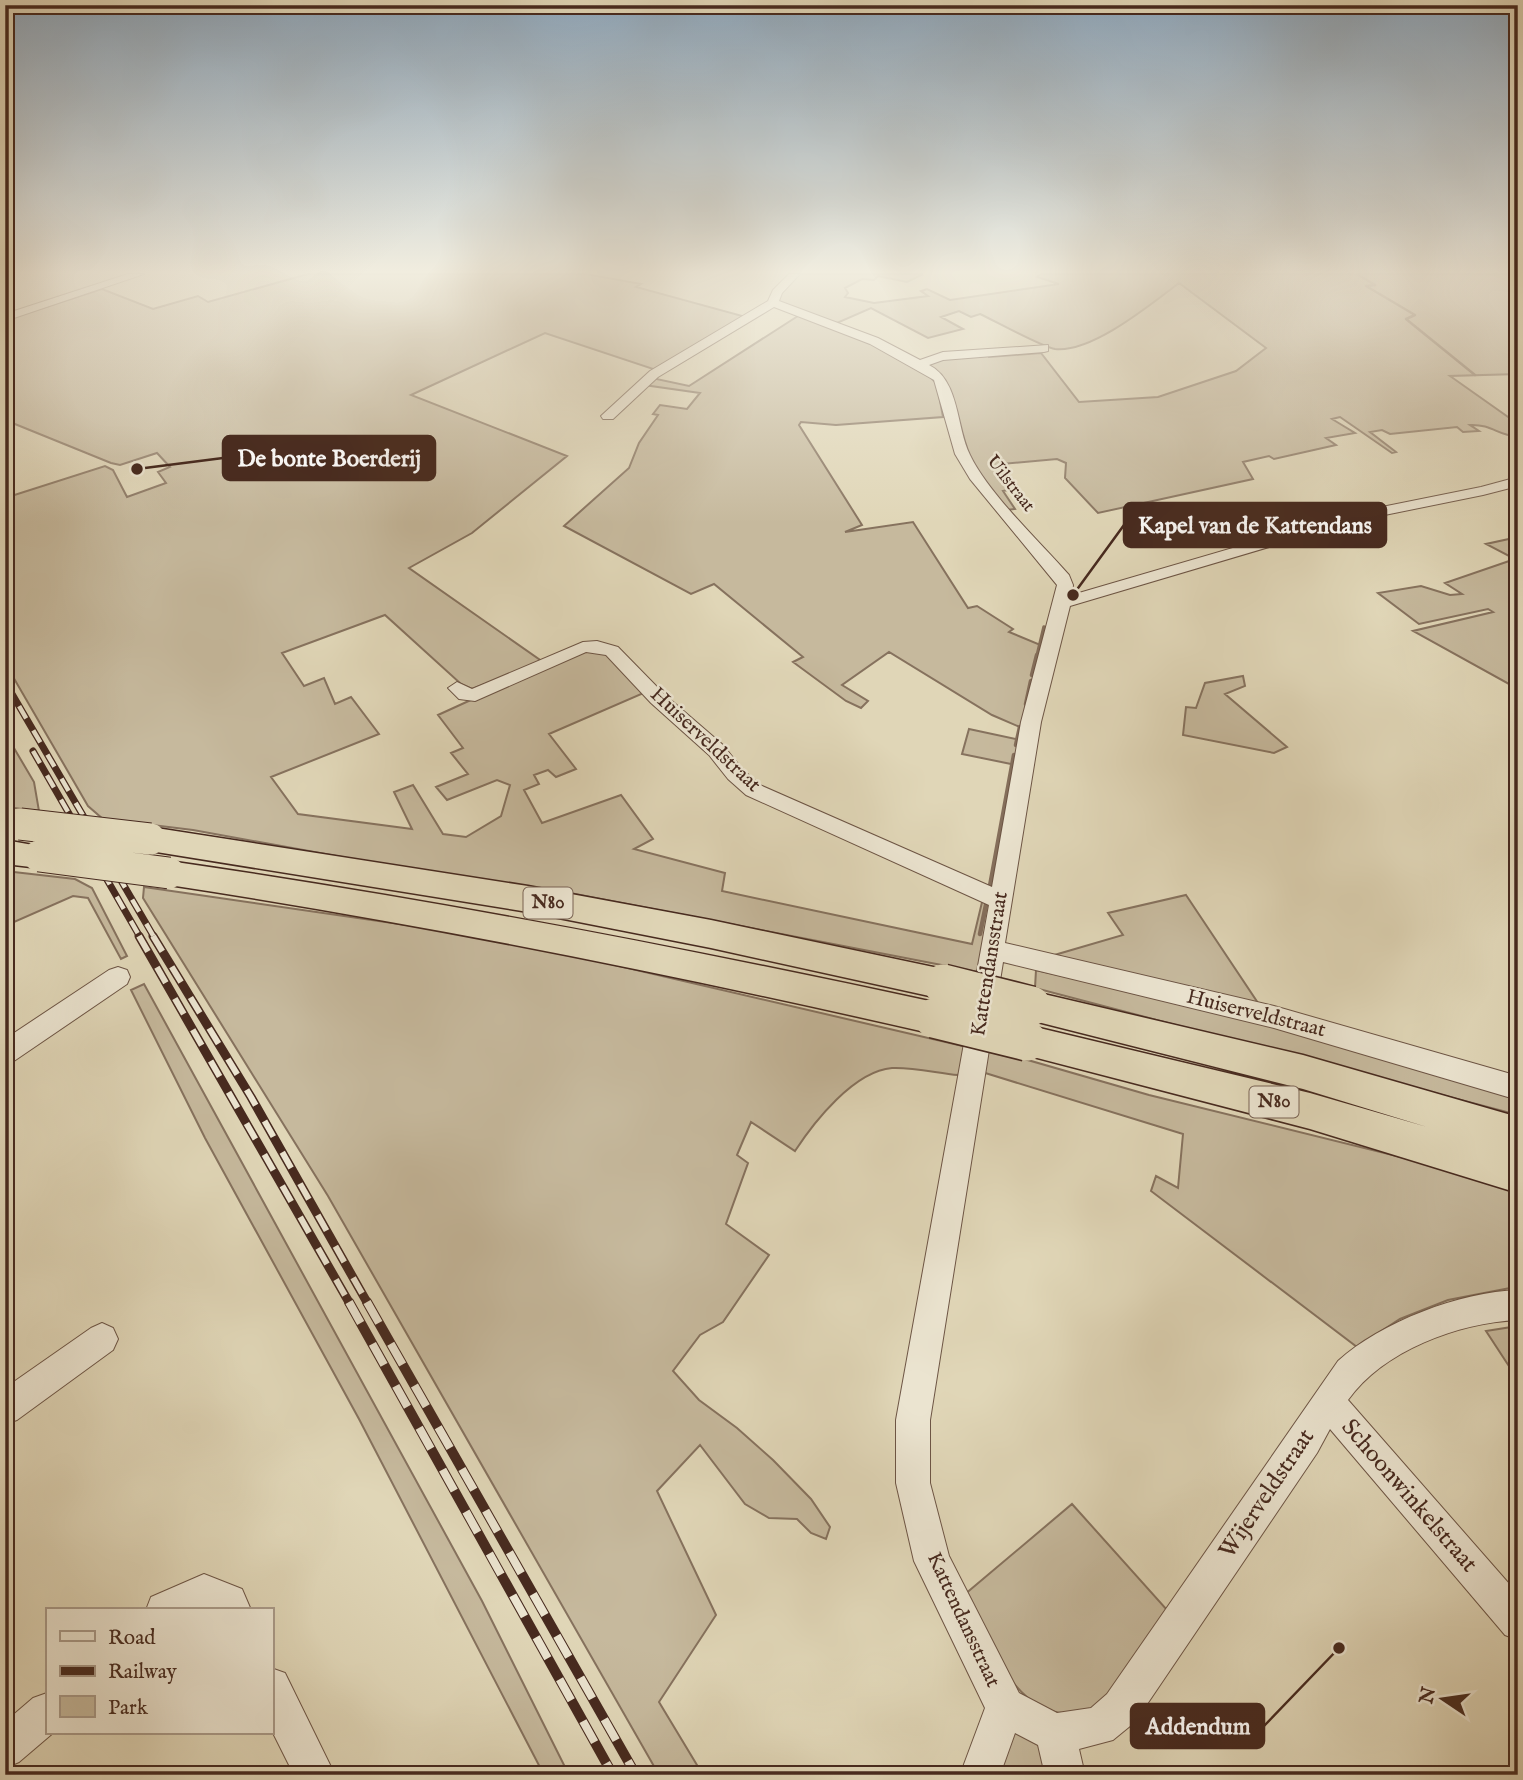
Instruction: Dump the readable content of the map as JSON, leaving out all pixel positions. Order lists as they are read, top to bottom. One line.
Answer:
{"streets":{"highway":["N80"],"street":["Uilstraat","Huiserveldstraat","Kattendansstraat","Wijerveldstraat","Schoonwinkelstraat"]},"crossings":[["Uilstraat","Kattendansstraat"],["Huiserveldstraat","Kattendansstraat"],["Wijerveldstraat","Schoonwinkelstraat"]],"places":["De bonte Boerderij","Kapel van de Kattendans","Addendum"],"legend":["Road","Railway","Park"],"north":"left"}
